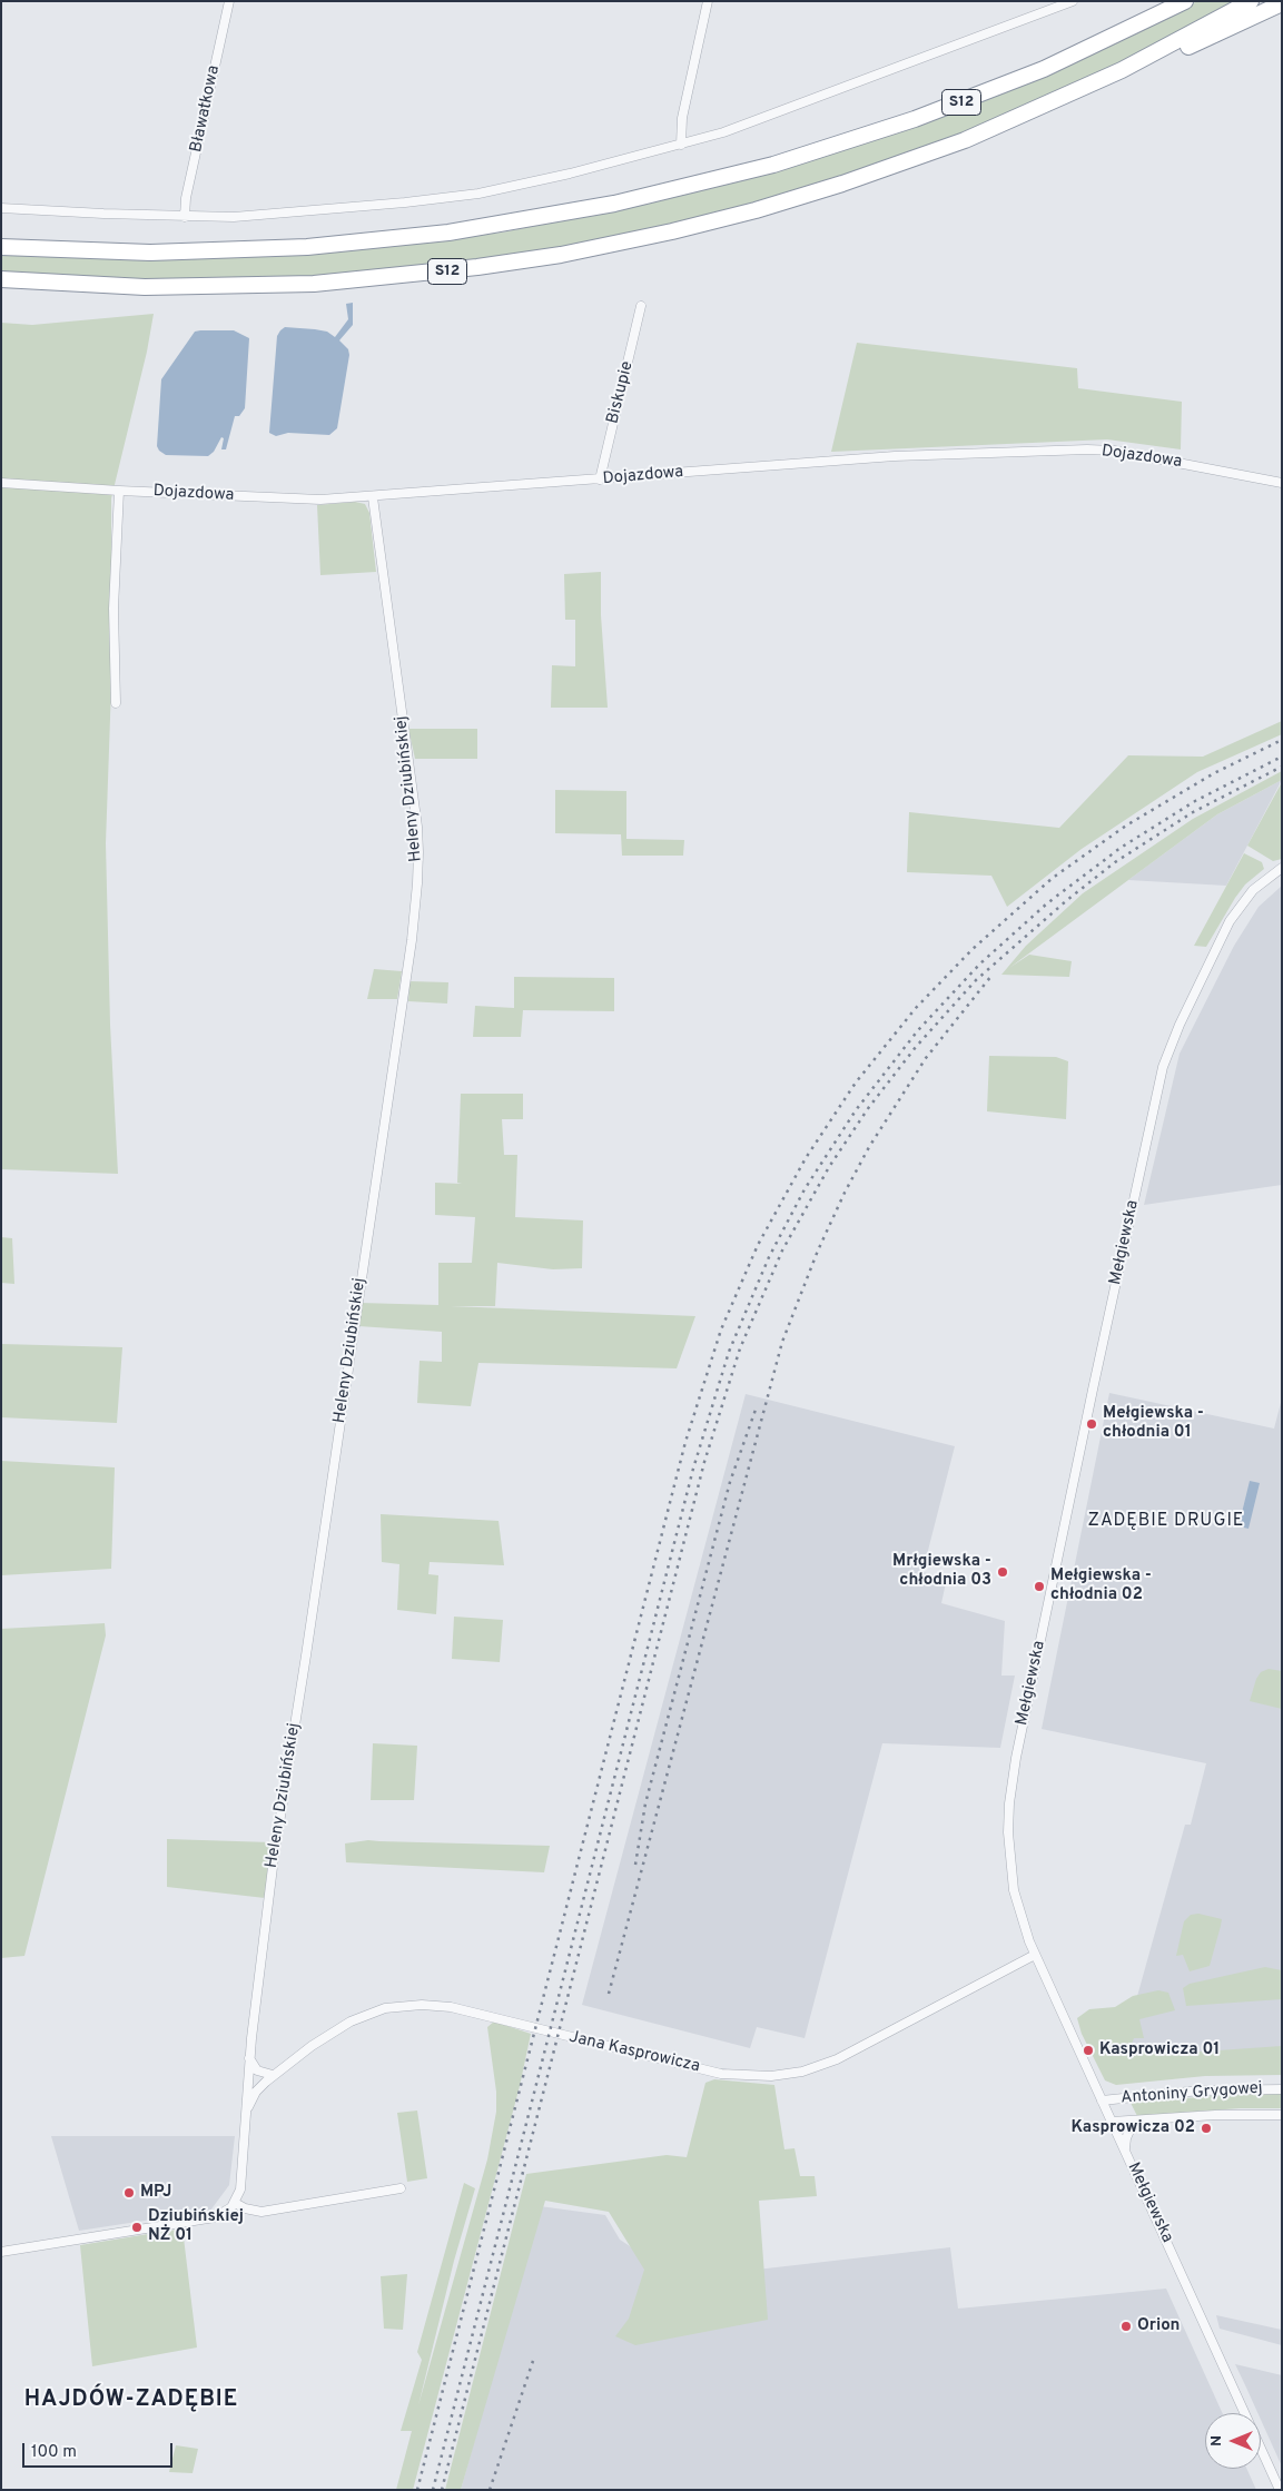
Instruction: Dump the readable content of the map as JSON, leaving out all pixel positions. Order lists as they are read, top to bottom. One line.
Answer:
{"streets":{"highway":["S12"],"street":["Bławatkowa","Biskupie","Dojazdowa","Heleny Dziubińskiej","Mełgiewska","Jana Kasprowicza","Antoniny Grygowej"]},"crossings":[["Biskupie","Dojazdowa"],["Dojazdowa","Heleny Dziubińskiej"],["Heleny Dziubińskiej","Jana Kasprowicza"],["Mełgiewska","Jana Kasprowicza"],["Mełgiewska","Antoniny Grygowej"]],"districts":["ZADĘBIE DRUGIE","HAJDÓW-ZADĘBIE"],"places":["Mełgiewska - chłodnia 01","Mrłgiewska - chłodnia 03","Mełgiewska - chłodnia 02","Kasprowicza 01","Kasprowicza 02","MPJ","Dziubińskiej NŻ 01","Orion"],"scale_bar":"100 m","north":"left"}
